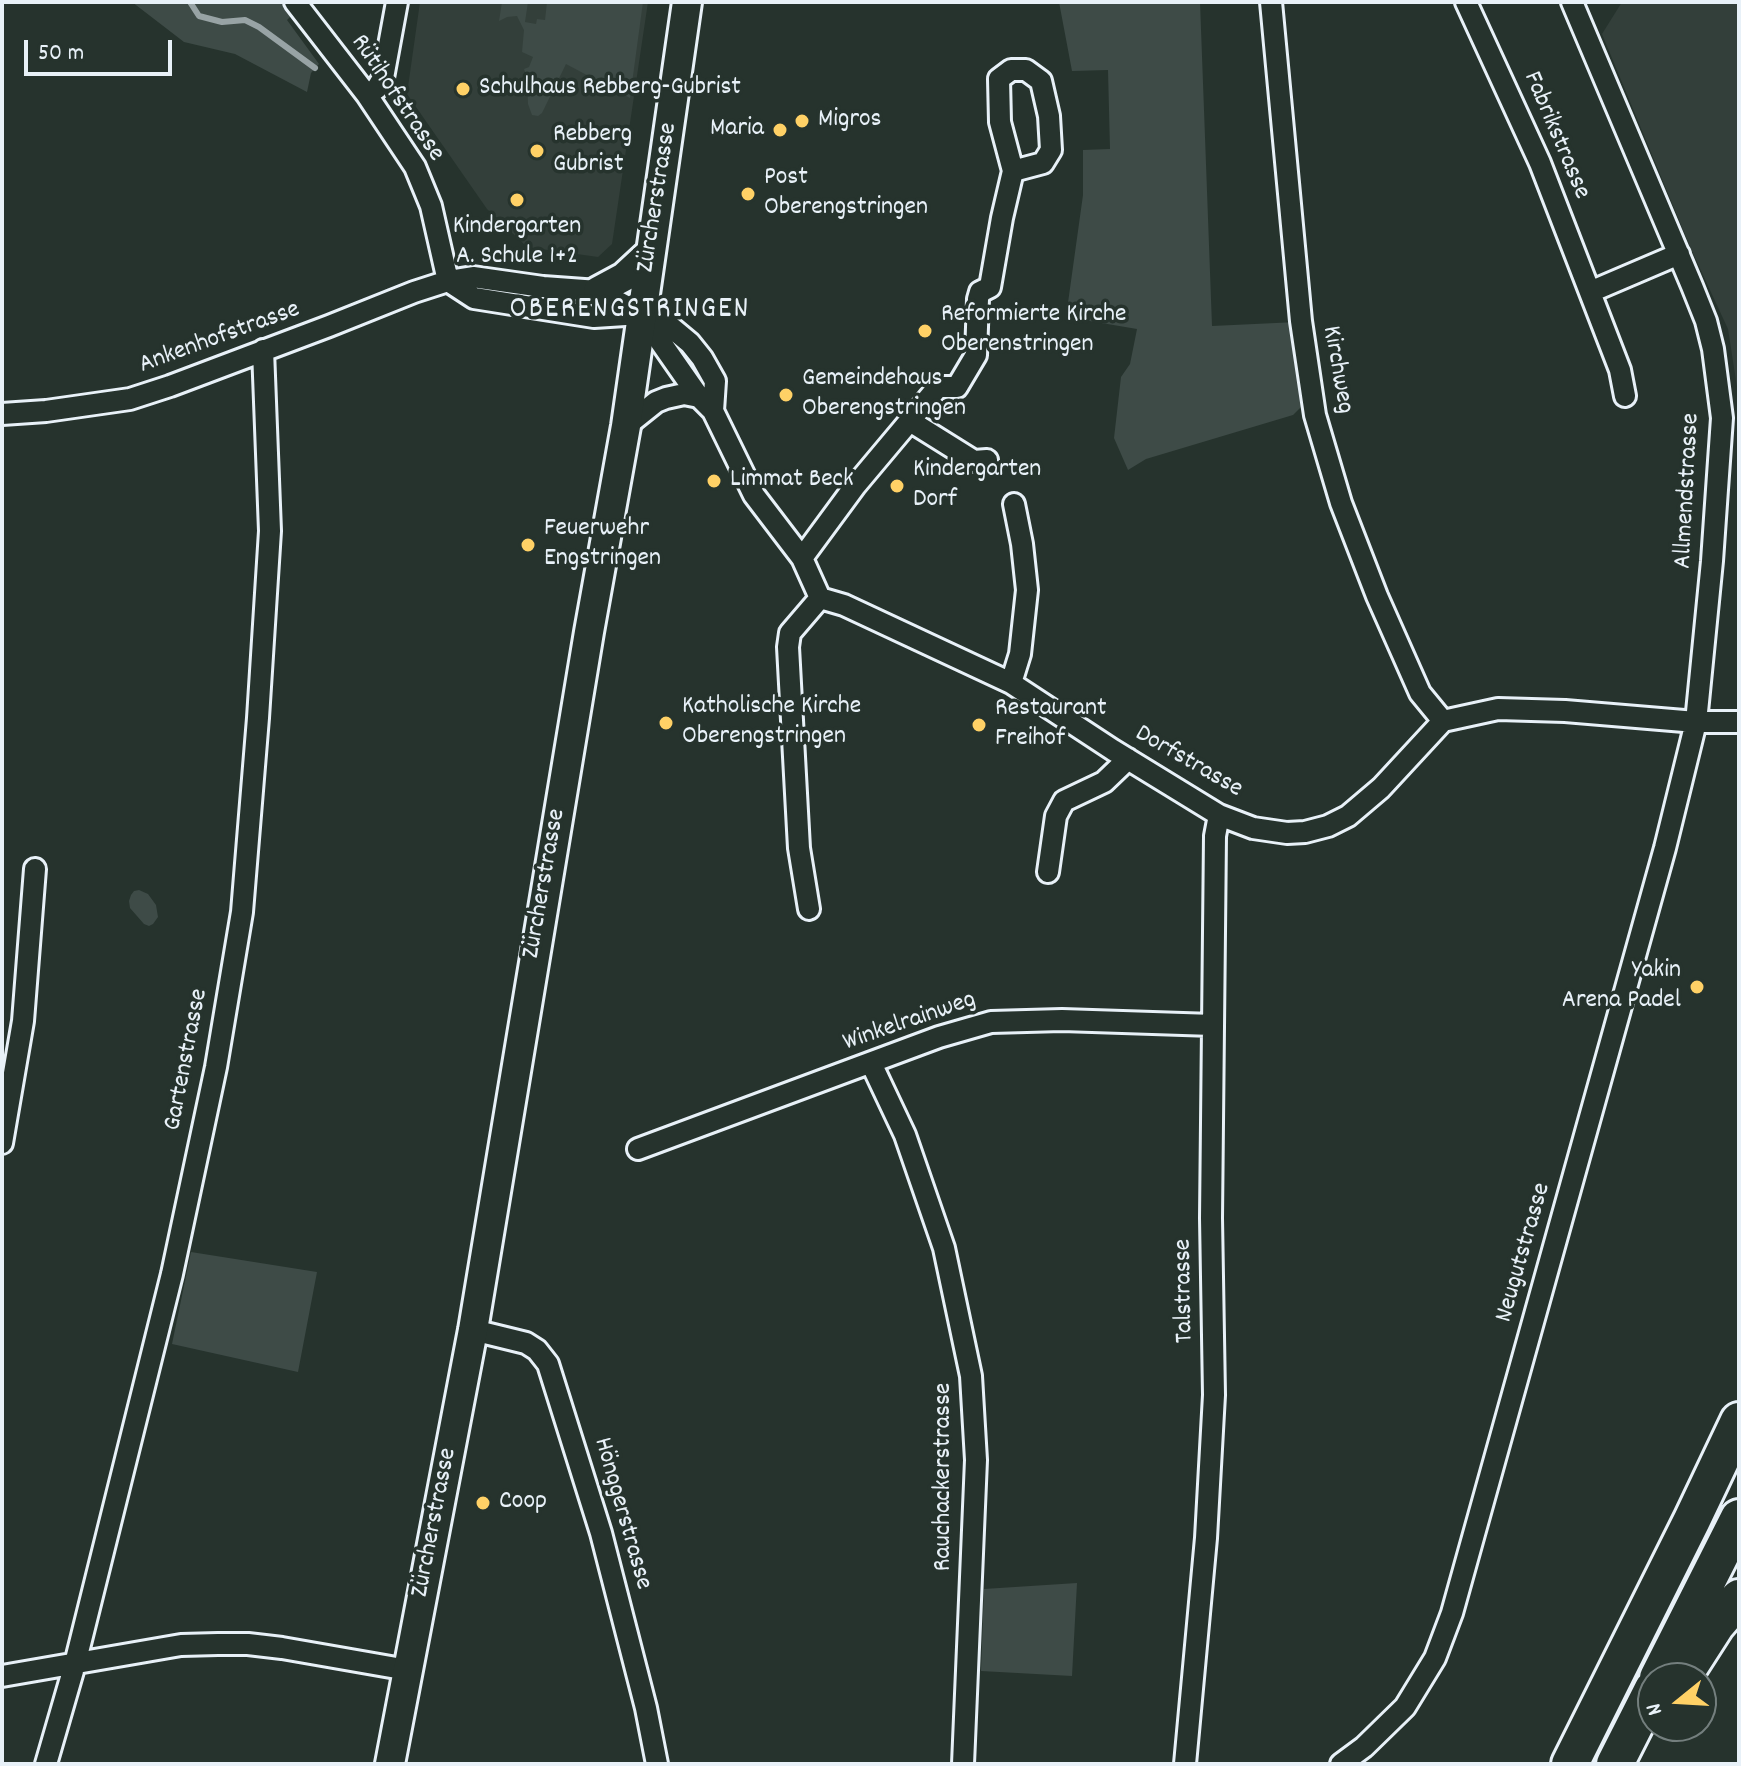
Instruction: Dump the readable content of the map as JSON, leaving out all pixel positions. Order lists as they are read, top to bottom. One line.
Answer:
{"streets":{"main road":["Zürcherstrasse"],"street":["Rütihofstrasse","Fabrikstrasse","Ankenhofstrasse","Kirchweg","Allmendstrasse","Dorfstrasse","Winkelrainweg","Gartenstrasse","Neugutstrasse","Talstrasse","Rauchackerstrasse","Hönggerstrasse"]},"crossings":[["Rütihofstrasse","Ankenhofstrasse"],["Zürcherstrasse","Hönggerstrasse"],["Ankenhofstrasse","Gartenstrasse"],["Kirchweg","Dorfstrasse"],["Allmendstrasse","Neugutstrasse"],["Dorfstrasse","Talstrasse"],["Winkelrainweg","Talstrasse"],["Winkelrainweg","Rauchackerstrasse"]],"districts":["OBERENGSTRINGEN"],"places":["Schulhaus Rebberg-Gubrist","Migros","Maria","Rebberg Gubrist","Post Oberengstringen","Kindergarten A. Schule 1+2","Reformierte Kirche Oberenstringen","Gemeindehaus Oberengstringen","Limmat Beck","Kindergarten Dorf","Feuerwehr Engstringen","Katholische Kirche Oberengstringen","Restaurant Freihof","Yakin Arena Padel","Coop"],"scale_bar":"50 m","north":"left"}
